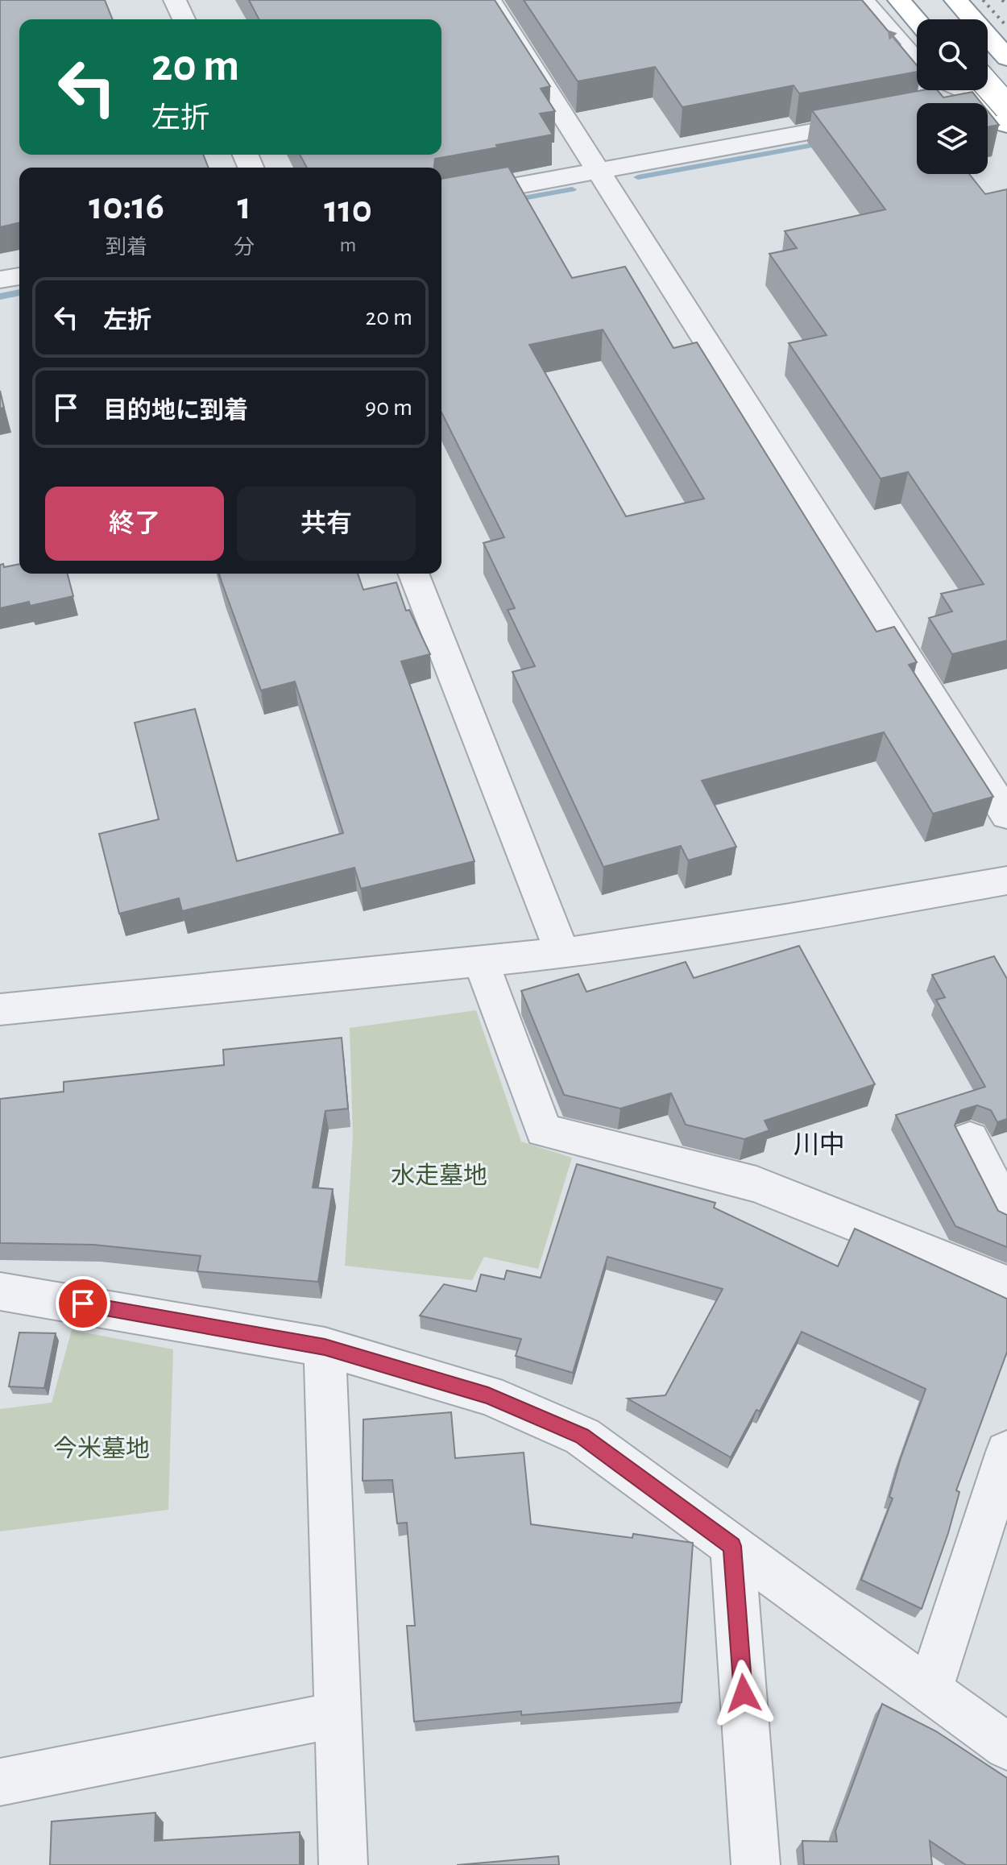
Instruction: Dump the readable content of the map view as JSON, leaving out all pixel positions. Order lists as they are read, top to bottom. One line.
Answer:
{"districts":["川中"],"parks":["水走墓地","今米墓地"],"page":{"turn":["20 m","左折"],"eta":["10:16","到着","1","分","110","m"],"list":[{"name":"左折","value":"20 m"},{"name":"目的地に到着","value":"90 m"}],"buttons":["終了","共有"]}}
